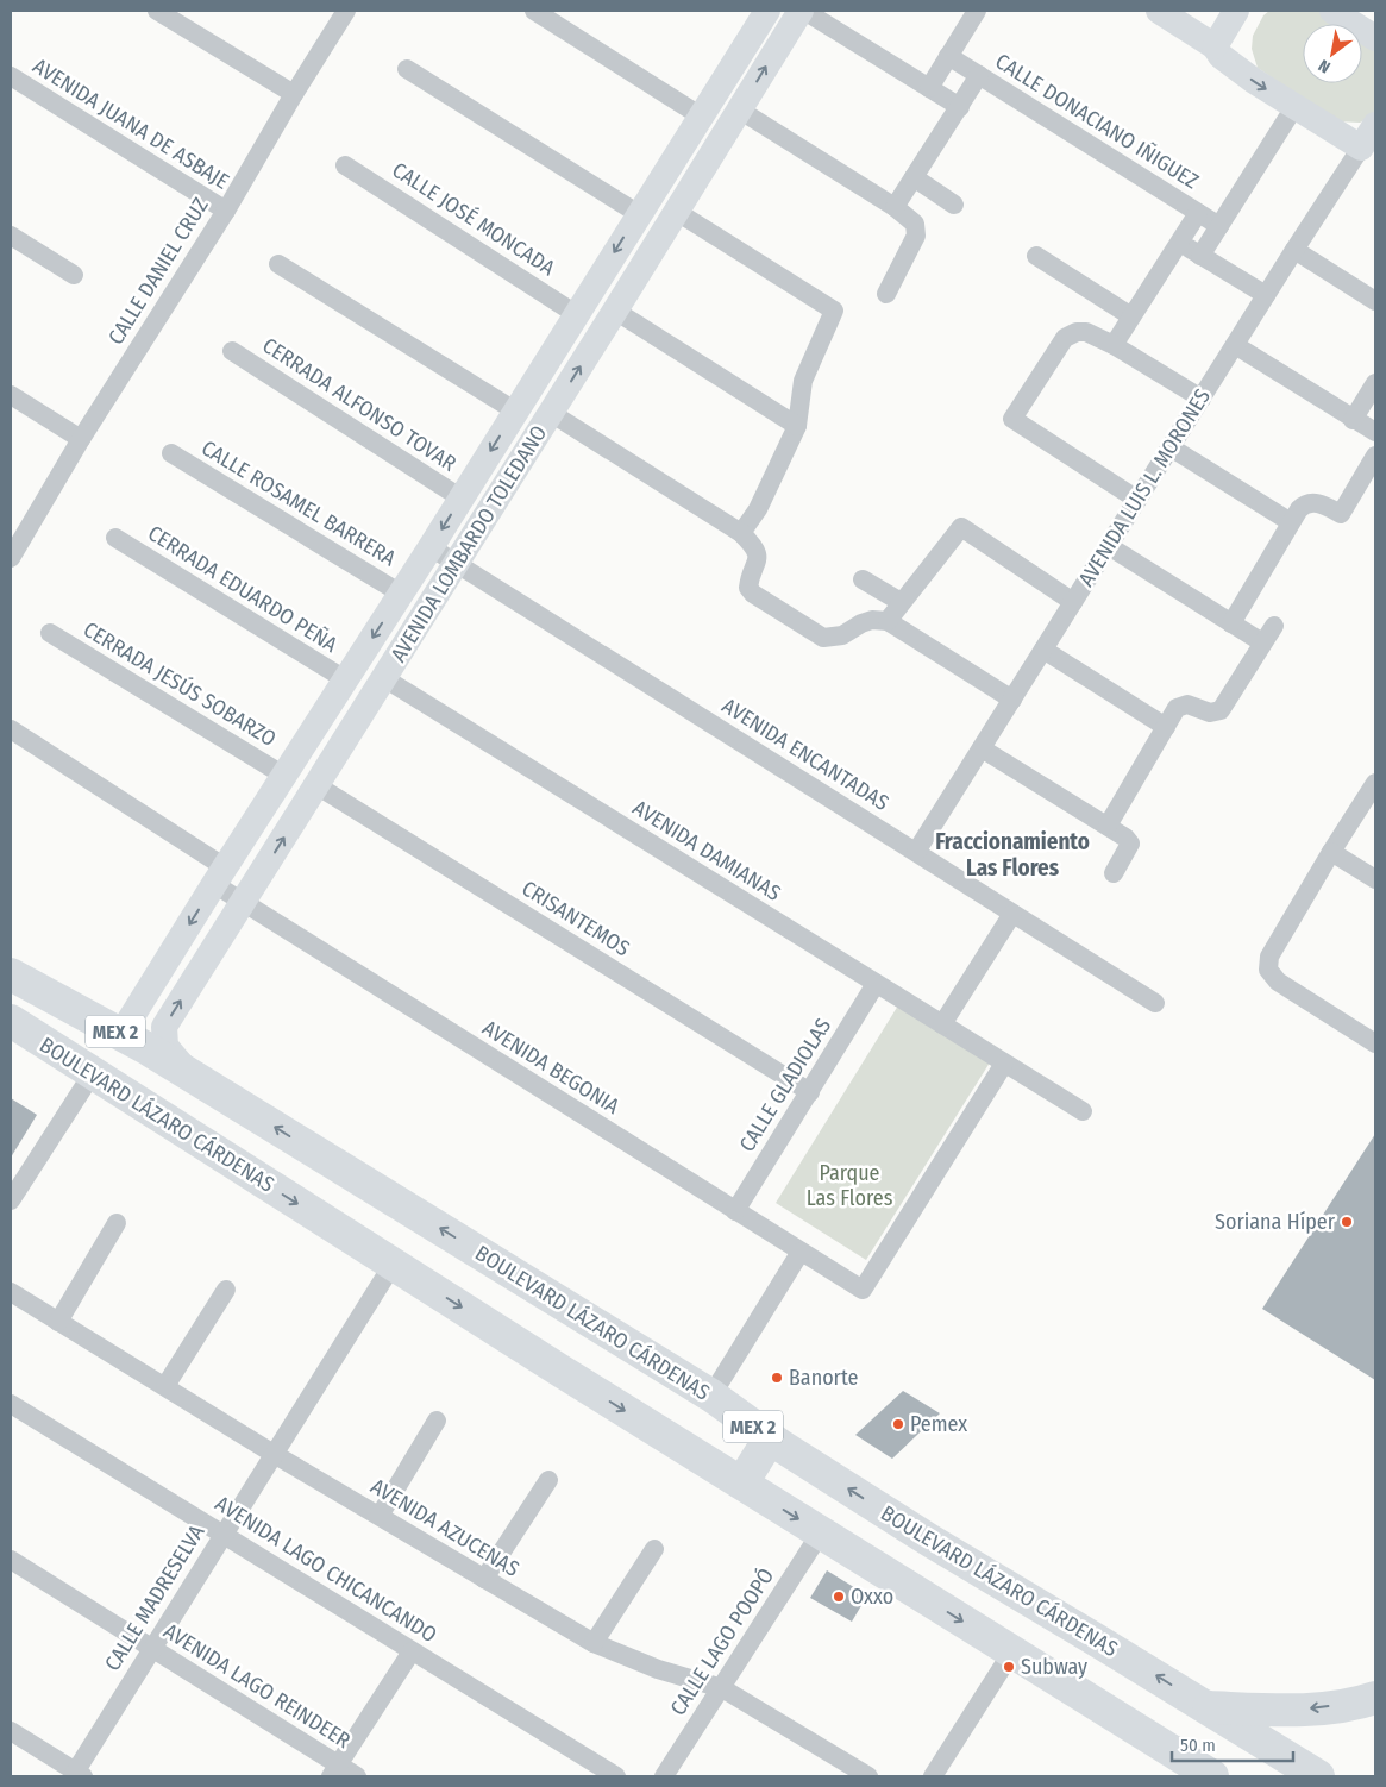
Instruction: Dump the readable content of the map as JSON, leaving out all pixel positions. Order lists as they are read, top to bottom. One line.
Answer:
{"streets":{"highway":["MEX 2","BOULEVARD LÁZARO CÁRDENAS"],"main road":["AVENIDA LUIS L. MORONES","AVENIDA LOMBARDO TOLEDANO"],"street":["CALLE DONACIANO IÑIGUEZ","AVENIDA JUANA DE ASBAJE","CALLE JOSÉ MONCADA","CALLE DANIEL CRUZ","CERRADA ALFONSO TOVAR","CALLE ROSAMEL BARRERA","CERRADA EDUARDO PEÑA","CERRADA JESÚS SOBARZO","AVENIDA ENCANTADAS","AVENIDA DAMIANAS","CRISANTEMOS","AVENIDA BEGONIA","CALLE GLADIOLAS","AVENIDA AZUCENAS","AVENIDA LAGO CHICANCANDO","CALLE MADRESELVA","CALLE LAGO POOPÓ","AVENIDA LAGO REINDEER"]},"crossings":[["AVENIDA JUANA DE ASBAJE","CALLE DANIEL CRUZ"],["CALLE JOSÉ MONCADA","AVENIDA LOMBARDO TOLEDANO"],["CERRADA ALFONSO TOVAR","AVENIDA LOMBARDO TOLEDANO"],["AVENIDA LUIS L. MORONES","AVENIDA ENCANTADAS"],["CALLE ROSAMEL BARRERA","AVENIDA LOMBARDO TOLEDANO"],["AVENIDA LOMBARDO TOLEDANO","CERRADA EDUARDO PEÑA"],["AVENIDA LOMBARDO TOLEDANO","CERRADA JESÚS SOBARZO"],["AVENIDA LOMBARDO TOLEDANO","AVENIDA ENCANTADAS"],["AVENIDA LOMBARDO TOLEDANO","AVENIDA DAMIANAS"],["AVENIDA LOMBARDO TOLEDANO","CRISANTEMOS"],["AVENIDA LOMBARDO TOLEDANO","AVENIDA BEGONIA"],["AVENIDA LOMBARDO TOLEDANO","BOULEVARD LÁZARO CÁRDENAS"],["AVENIDA DAMIANAS","AVENIDA BEGONIA"],["AVENIDA DAMIANAS","CALLE GLADIOLAS"],["CRISANTEMOS","CALLE GLADIOLAS"],["AVENIDA BEGONIA","CALLE GLADIOLAS"],["BOULEVARD LÁZARO CÁRDENAS","CALLE MADRESELVA"],["BOULEVARD LÁZARO CÁRDENAS","CALLE LAGO POOPÓ"],["AVENIDA AZUCENAS","CALLE MADRESELVA"],["AVENIDA AZUCENAS","CALLE LAGO POOPÓ"],["AVENIDA LAGO CHICANCANDO","CALLE MADRESELVA"],["CALLE MADRESELVA","AVENIDA LAGO REINDEER"]],"districts":["Fraccionamiento Las Flores"],"parks":["Parque Las Flores"],"places":["Soriana Híper","Banorte","Pemex","Oxxo","Subway"],"scale_bar":"50 m","north":"bottom left"}
